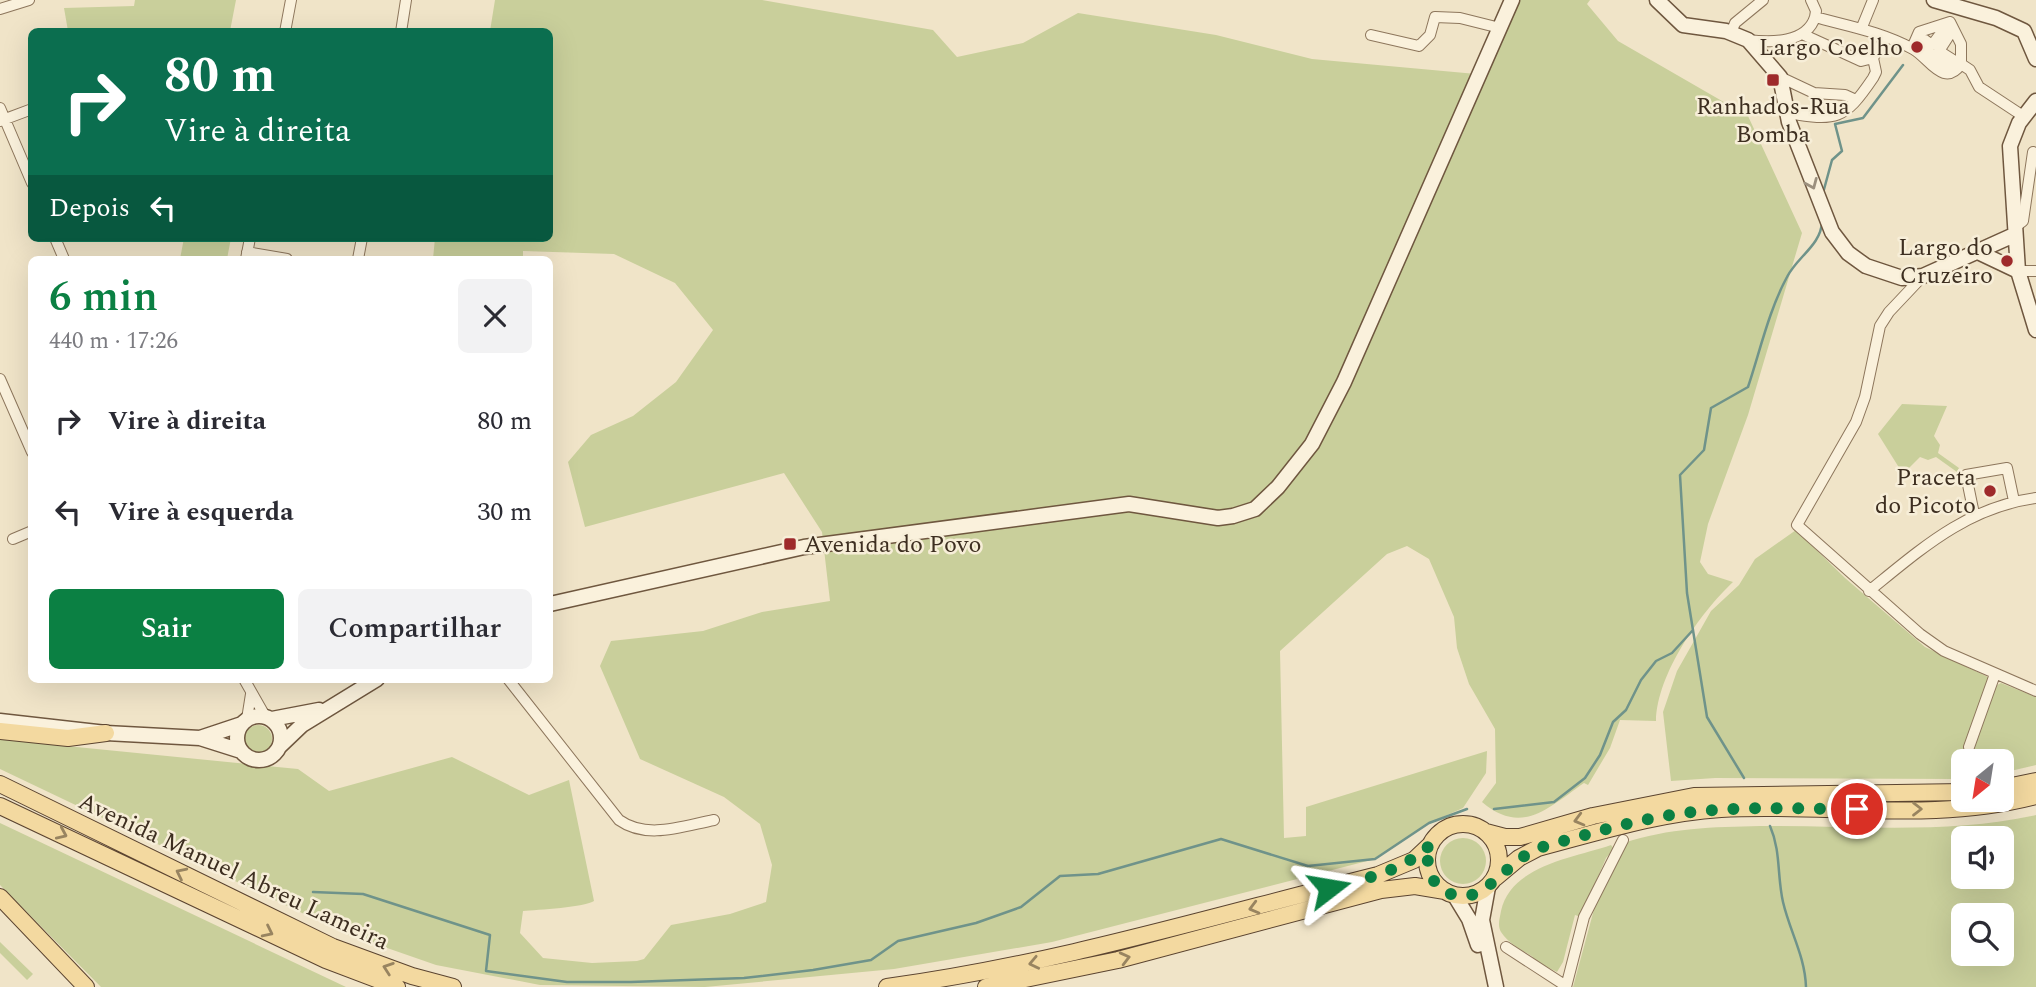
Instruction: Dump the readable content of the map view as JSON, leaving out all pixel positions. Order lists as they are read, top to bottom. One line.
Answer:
{"streets":{"main road":["Avenida Manuel Abreu Lameira"]},"places":{"other":["Largo Coelho","Largo do Cruzeiro","Praceta do Picoto"],"transit":["Ranhados-Rua Bomba","Avenida do Povo"]},"north":"bottom left","page":{"turn":["80 m","Vire à direita"],"then":"Depois","heading":["6 min","440 m · 17:26"],"list":[{"name":"Vire à direita","value":"80 m"},{"name":"Vire à esquerda","value":"30 m"}],"buttons":["Sair","Compartilhar"]}}
